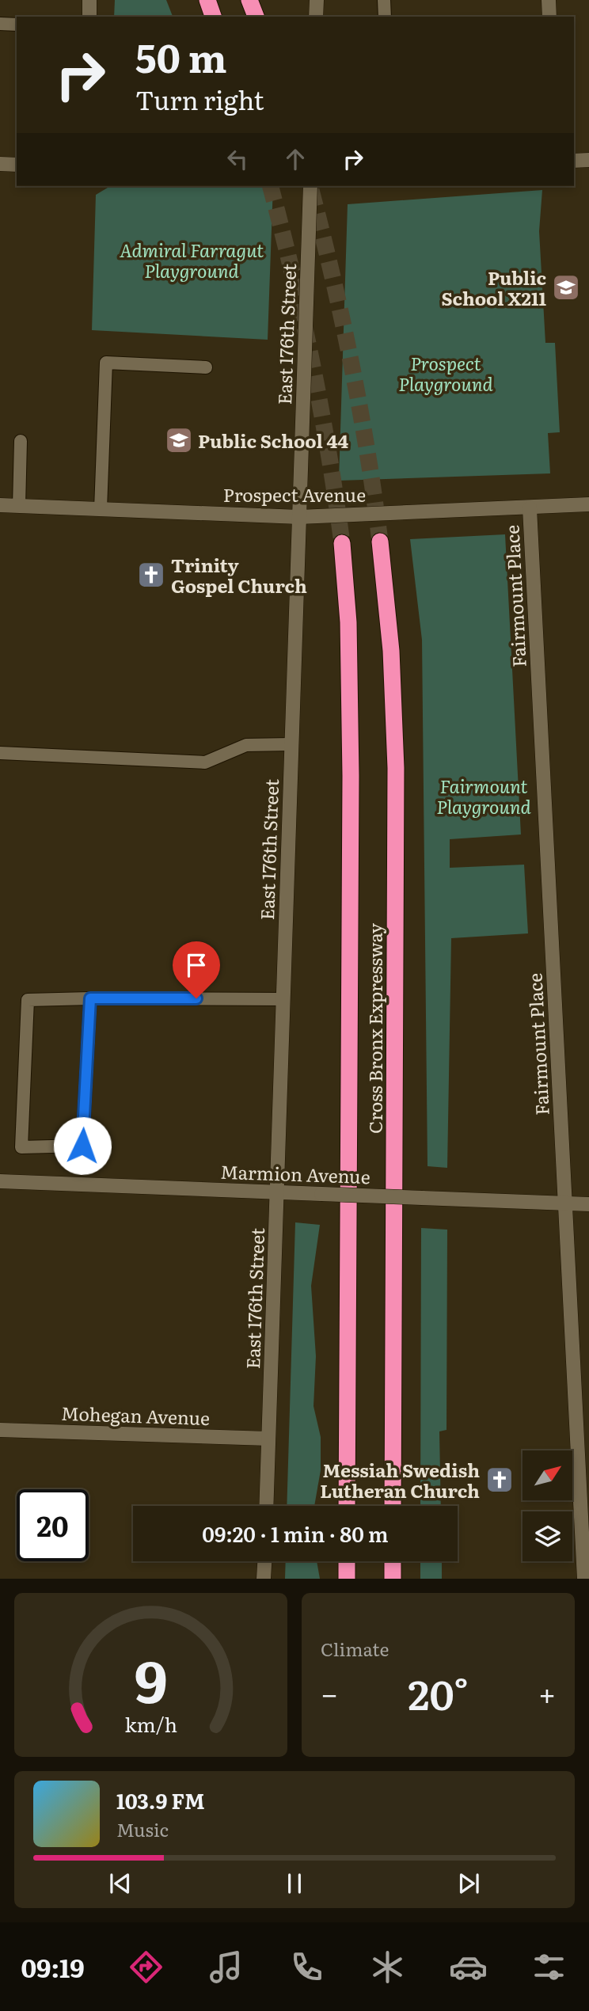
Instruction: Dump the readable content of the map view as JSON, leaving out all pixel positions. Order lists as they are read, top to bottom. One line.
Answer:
{"streets":{"highway":["Cross Bronx Expressway"],"street":["East 176th Street","Prospect Avenue","Fairmount Place","Marmion Avenue","Mohegan Avenue"]},"crossings":[["East 176th Street","Prospect Avenue"],["East 176th Street","Marmion Avenue"],["East 176th Street","Mohegan Avenue"],["Prospect Avenue","Fairmount Place"],["Fairmount Place","Marmion Avenue"]],"parks":["Admiral Farragut Playground","Prospect Playground","Fairmount Playground"],"places":{"school or university":["Public School X211","Public School 44"],"church":["Trinity Gospel Church","Messiah Swedish Lutheran Church"]},"north":"top right","page":{"turn":["50 m","Turn right"],"limit":"20","trip":"09:20 · 1 min · 80 m","tile":"Climate","heat":["−","20°","+"],"song":["103.9 FM","Music"],"tabs":"09:19","gauge":["9","km/h"]}}
